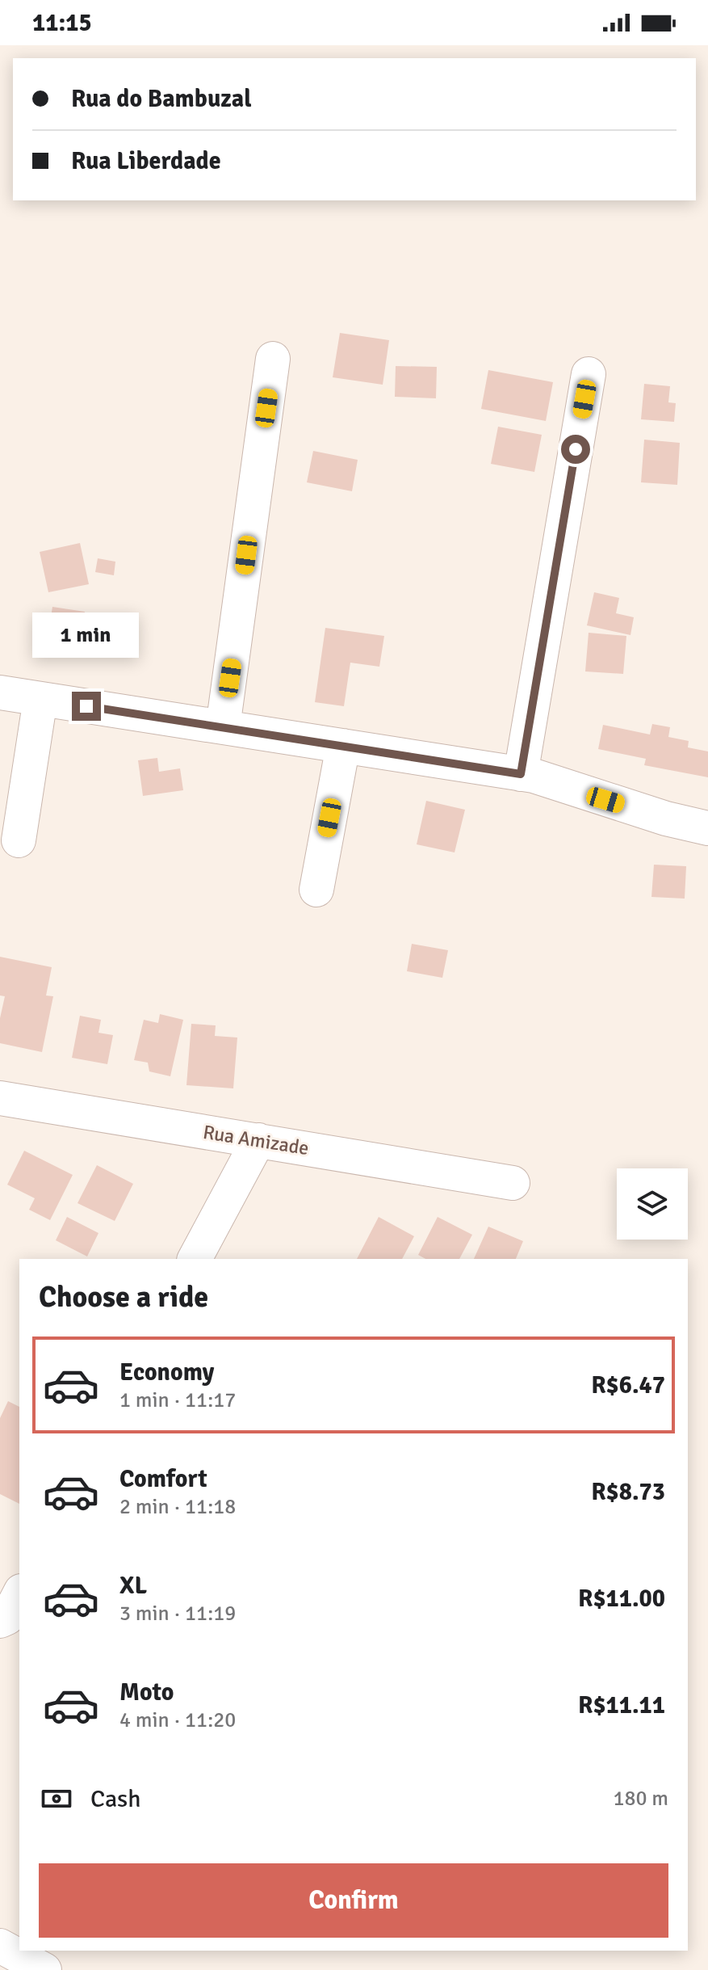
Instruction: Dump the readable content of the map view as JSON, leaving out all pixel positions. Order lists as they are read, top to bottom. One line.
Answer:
{"streets":{"street":["Rua Amizade"]},"page":{"status":"11:15","banner":["Rua do Bambuzal","Rua Liberdade"],"bubble":"1 min","heading":"Choose a ride","list":[{"name":"Economy","note":"1 min · 11:17","value":"R$6.47"},{"name":"Comfort","note":"2 min · 11:18","value":"R$8.73"},{"name":"XL","note":"3 min · 11:19","value":"R$11.00"},{"name":"Moto","note":"4 min · 11:20","value":"R$11.11"}],"pay":["Cash","180 m"],"buttons":"Confirm"}}
